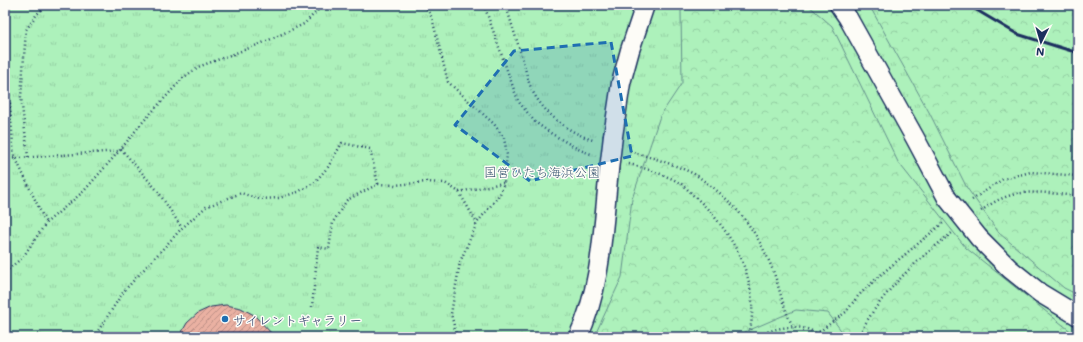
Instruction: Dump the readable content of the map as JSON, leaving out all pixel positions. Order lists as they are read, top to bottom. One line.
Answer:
{"parks":["国営ひたち海浜公園"],"places":["サイレントギャラリー"],"north":"bottom"}
